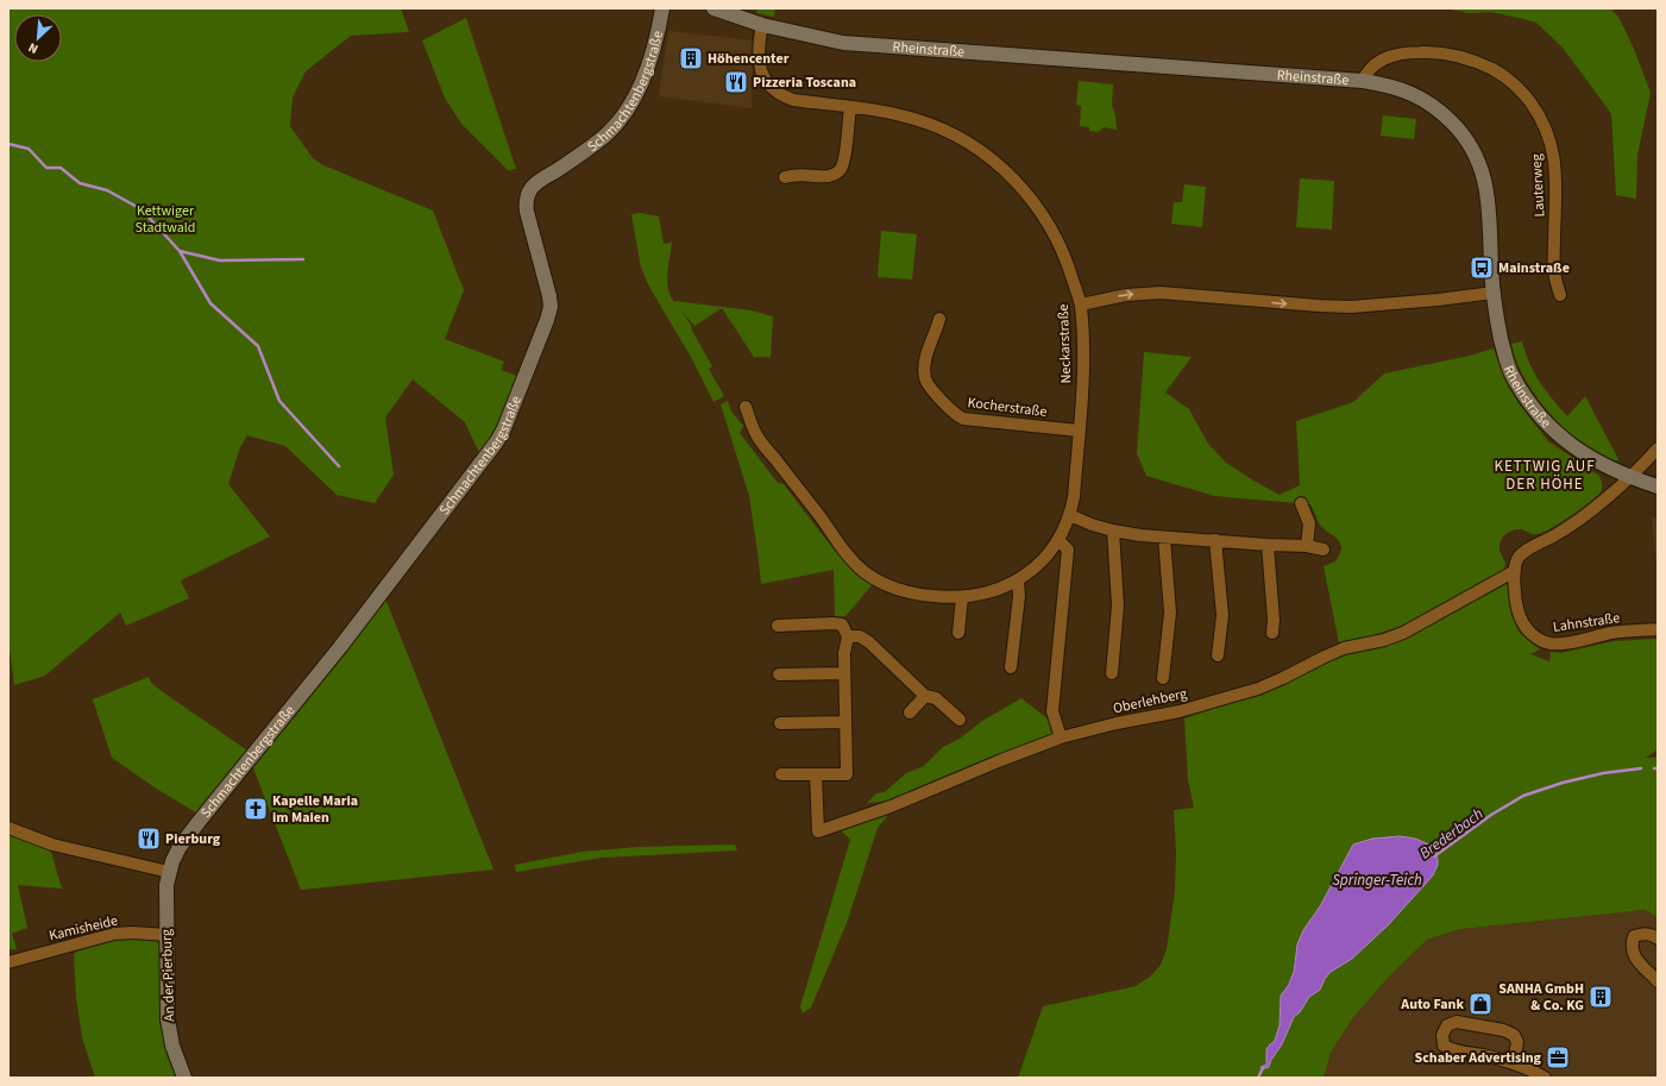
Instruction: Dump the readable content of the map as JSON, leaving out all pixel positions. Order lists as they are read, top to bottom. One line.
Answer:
{"streets":{"street":["Rheinstraße","Schmachtenbergstraße","Lauterweg","Neckarstraße","Kocherstraße","Lahnstraße","Oberlehberg","Kamisheide","An der Pierburg"]},"crossings":[["Rheinstraße","Lauterweg"],["Rheinstraße","Neckarstraße"],["Schmachtenbergstraße","An der Pierburg"],["Neckarstraße","Kocherstraße"],["Lahnstraße","Oberlehberg"],["Kamisheide","An der Pierburg"]],"districts":["KETTWIG AUF DER HÖHE"],"water":["Brederbach","Springer-Teich"],"parks":["Kettwiger Stadtwald"],"places":{"building":["Höhencenter","SANHA GmbH & Co. KG"],"restaurant":["Pizzeria Toscana","Pierburg"],"bus stop":["Mainstraße"],"church":["Kapelle Maria im Maien"],"shop":["Auto Fank"],"office":["Schaber Advertising"]},"north":"bottom left"}
